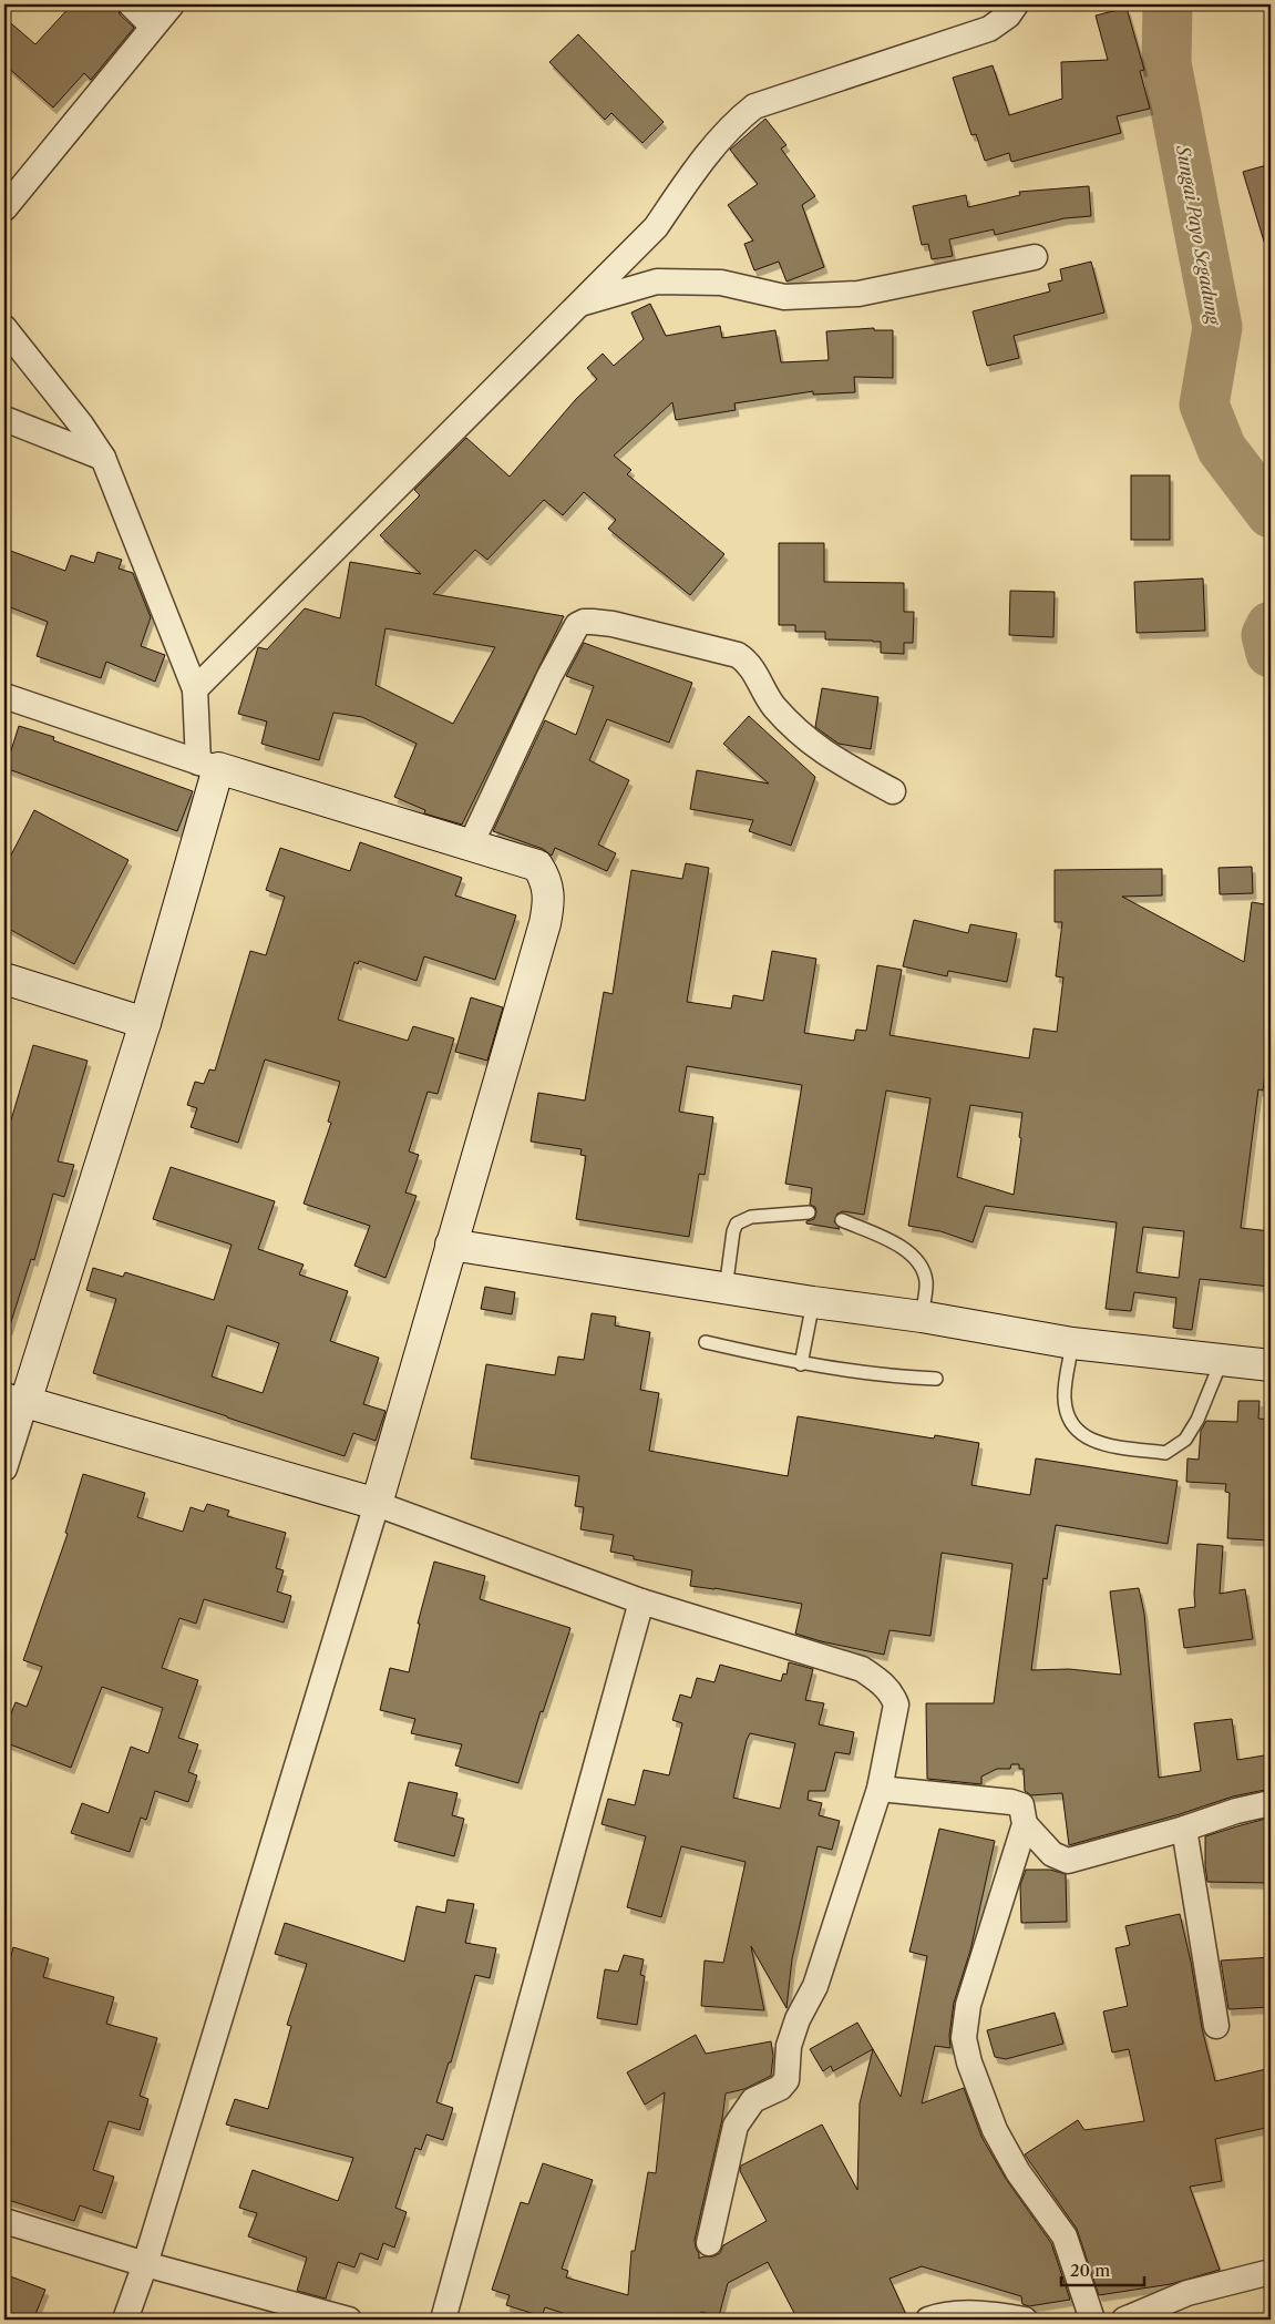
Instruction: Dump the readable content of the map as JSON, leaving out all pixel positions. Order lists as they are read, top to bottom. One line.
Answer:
{"water":["Sungai Payo Segadung"],"scale_bar":"20 m"}
